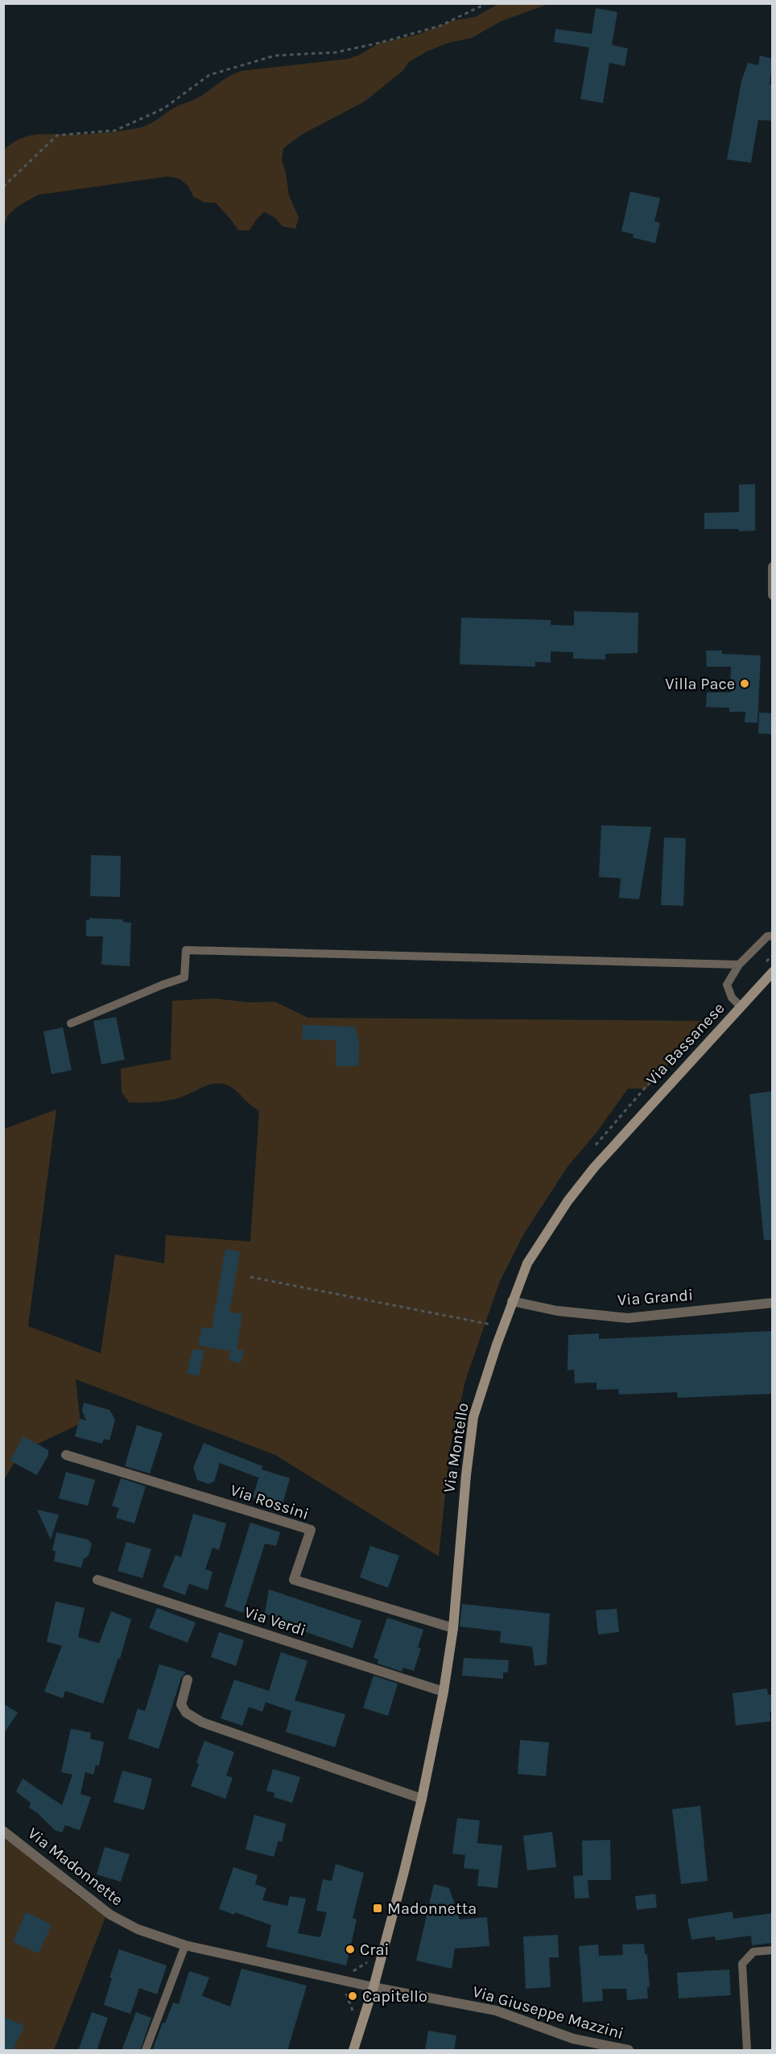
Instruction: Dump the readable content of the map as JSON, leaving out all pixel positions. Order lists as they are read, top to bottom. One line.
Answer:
{"streets":{"main road":["Via Bassanese","Via Montello"],"street":["Via Grandi","Via Rossini","Via Verdi","Via Madonnette","Via Giuseppe Mazzini"]},"crossings":[["Via Bassanese","Via Montello"],["Via Grandi","Via Montello"],["Via Montello","Via Rossini"],["Via Montello","Via Verdi"],["Via Montello","Via Madonnette"],["Via Montello","Via Giuseppe Mazzini"],["Via Madonnette","Via Giuseppe Mazzini"]],"places":{"other":["Villa Pace","Crai","Capitello"],"transit":["Madonnetta"]}}
